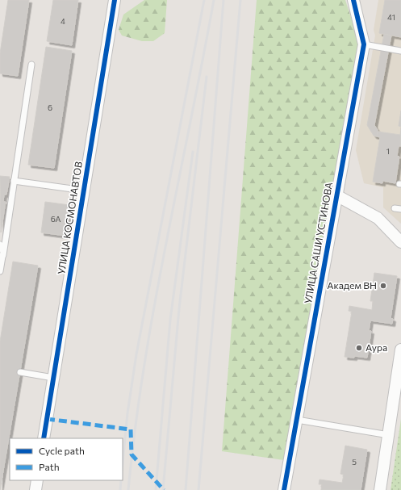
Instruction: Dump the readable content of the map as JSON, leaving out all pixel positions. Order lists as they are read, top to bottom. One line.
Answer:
{"streets":{"street":["УЛИЦА КОСМОНАВТОВ","УЛИЦА САШИ УСТИНОВА"]},"places":["Академ ВН","Аура"],"house_numbers":["41","4","6","1","6А","5"],"legend":["Cycle path","Path"]}
